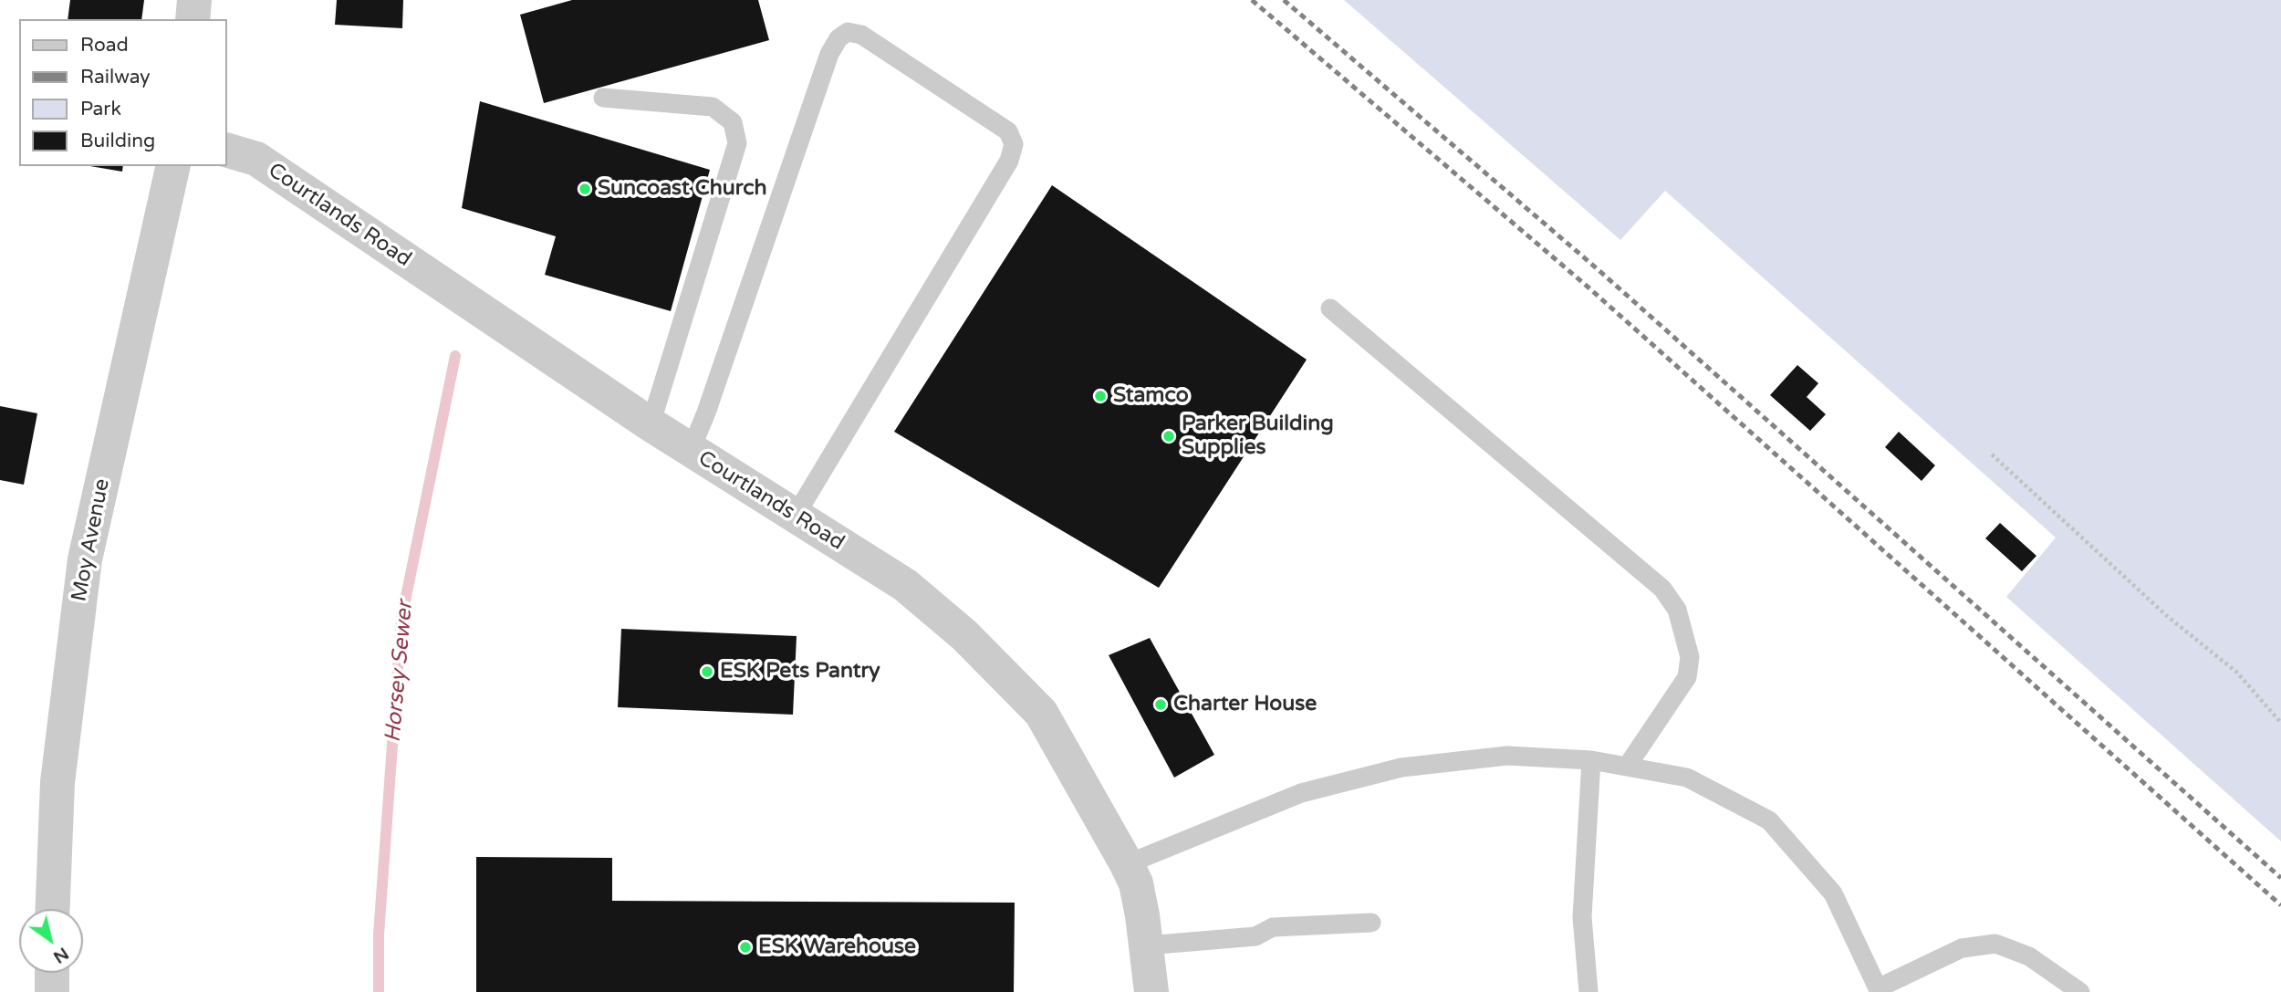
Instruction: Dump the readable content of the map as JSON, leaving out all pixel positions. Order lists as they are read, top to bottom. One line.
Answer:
{"streets":{"street":["Courtlands Road","Moy Avenue"]},"water":["Horsey Sewer"],"places":["Suncoast Church","Stamco","Parker Building Supplies","ESK Pets Pantry","Charter House","ESK Warehouse"],"legend":["Road","Railway","Park","Building"],"north":"bottom right"}
